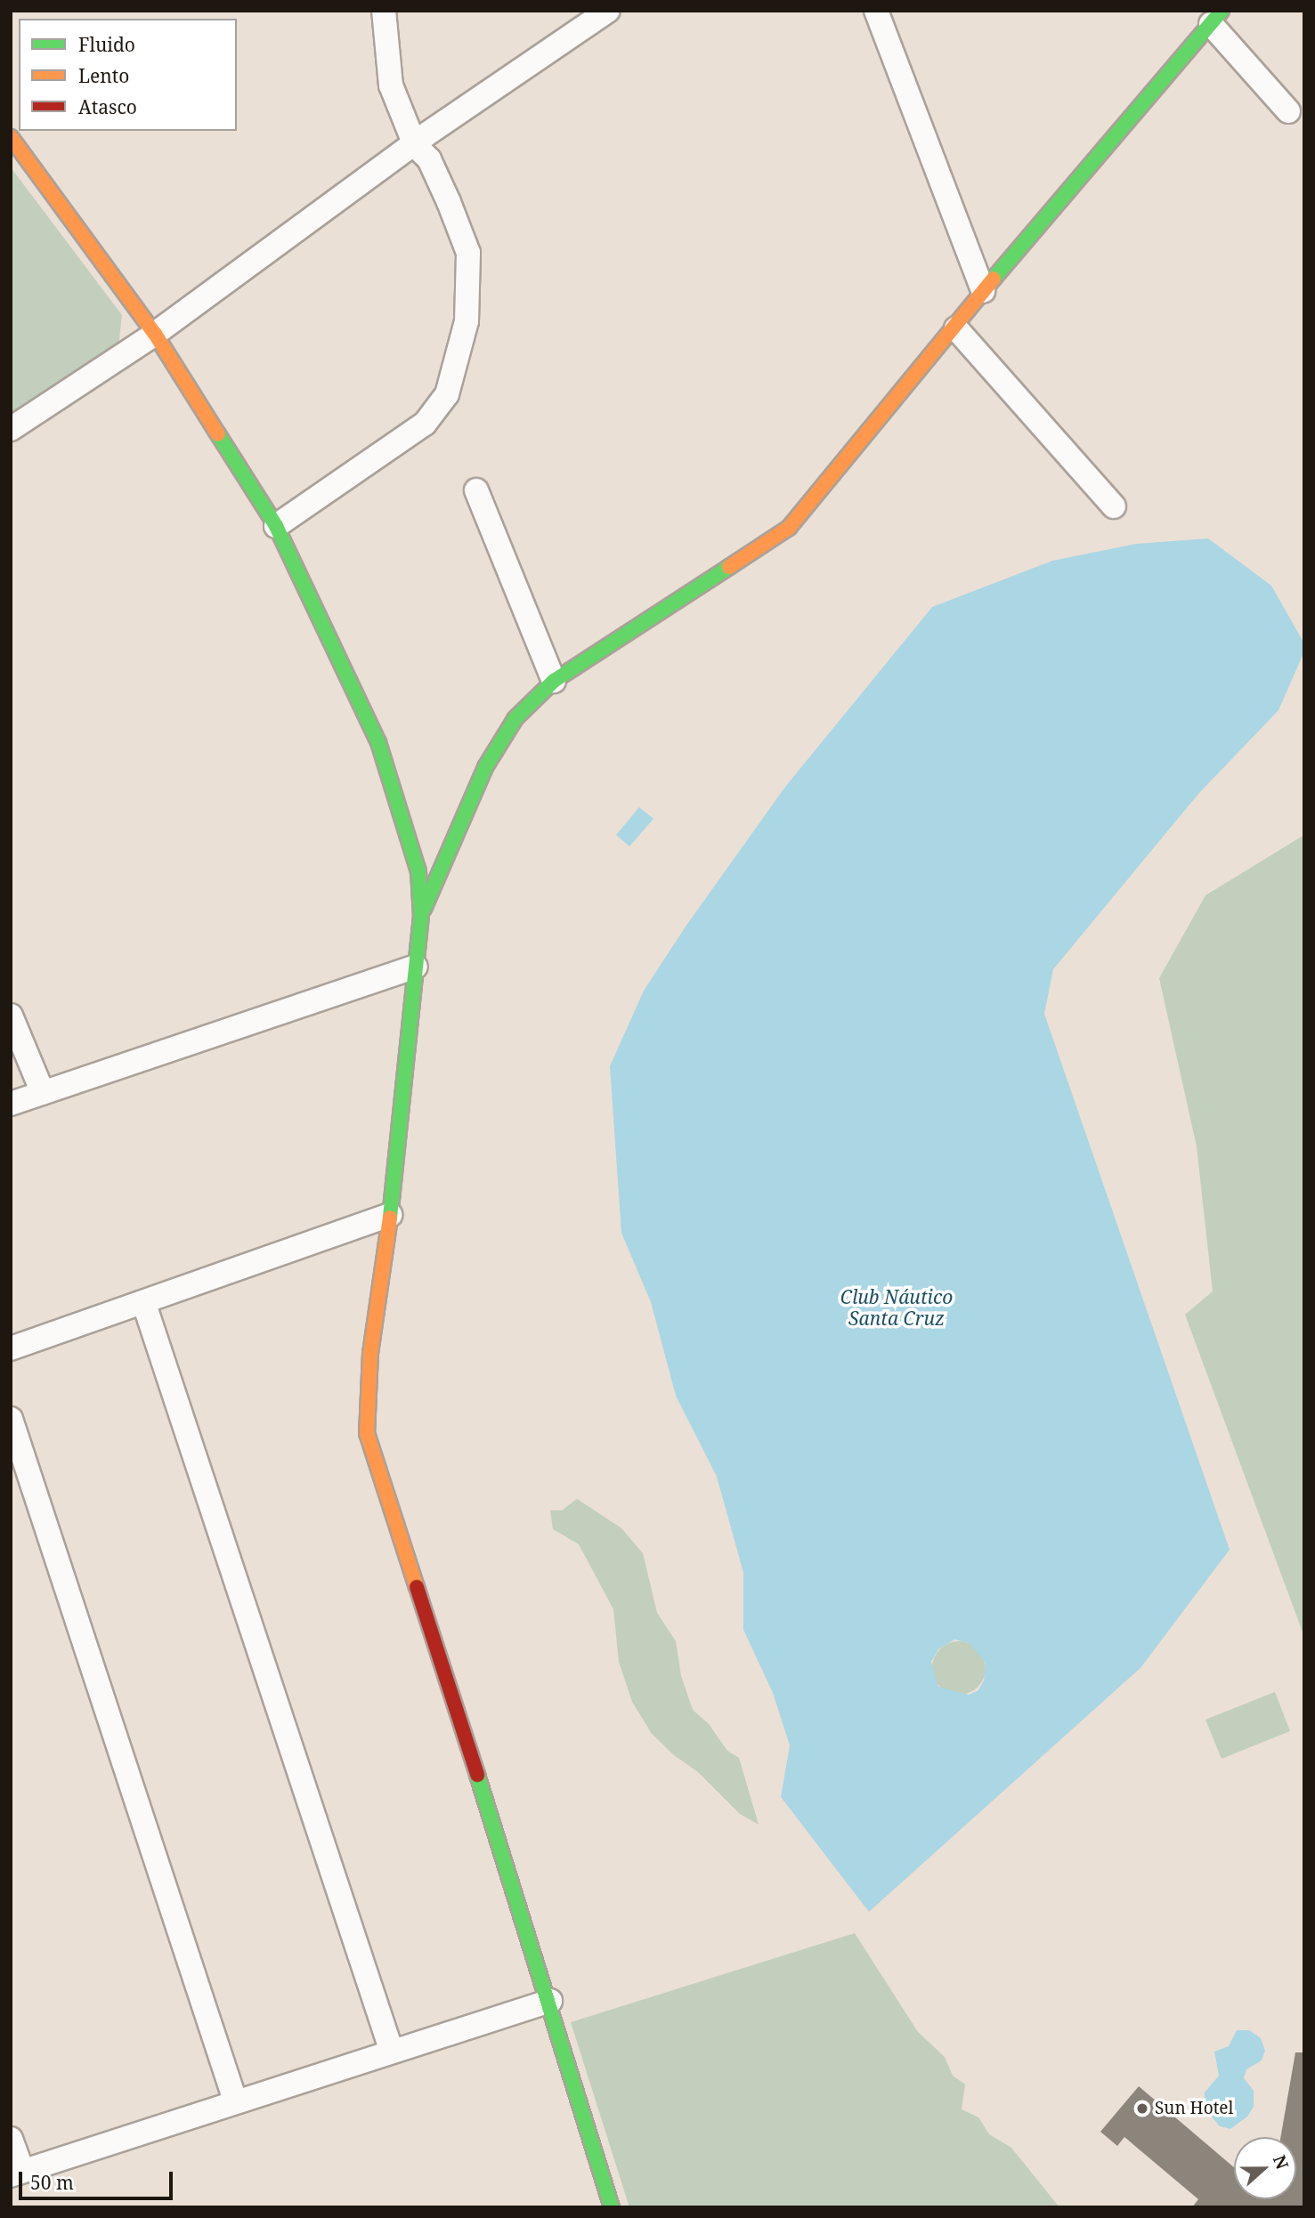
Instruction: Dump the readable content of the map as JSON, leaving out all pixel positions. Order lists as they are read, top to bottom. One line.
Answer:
{"water":["Club Náutico Santa Cruz"],"places":["Sun Hotel"],"legend":["Fluido","Lento","Atasco"],"scale_bar":"50 m","north":"right"}
